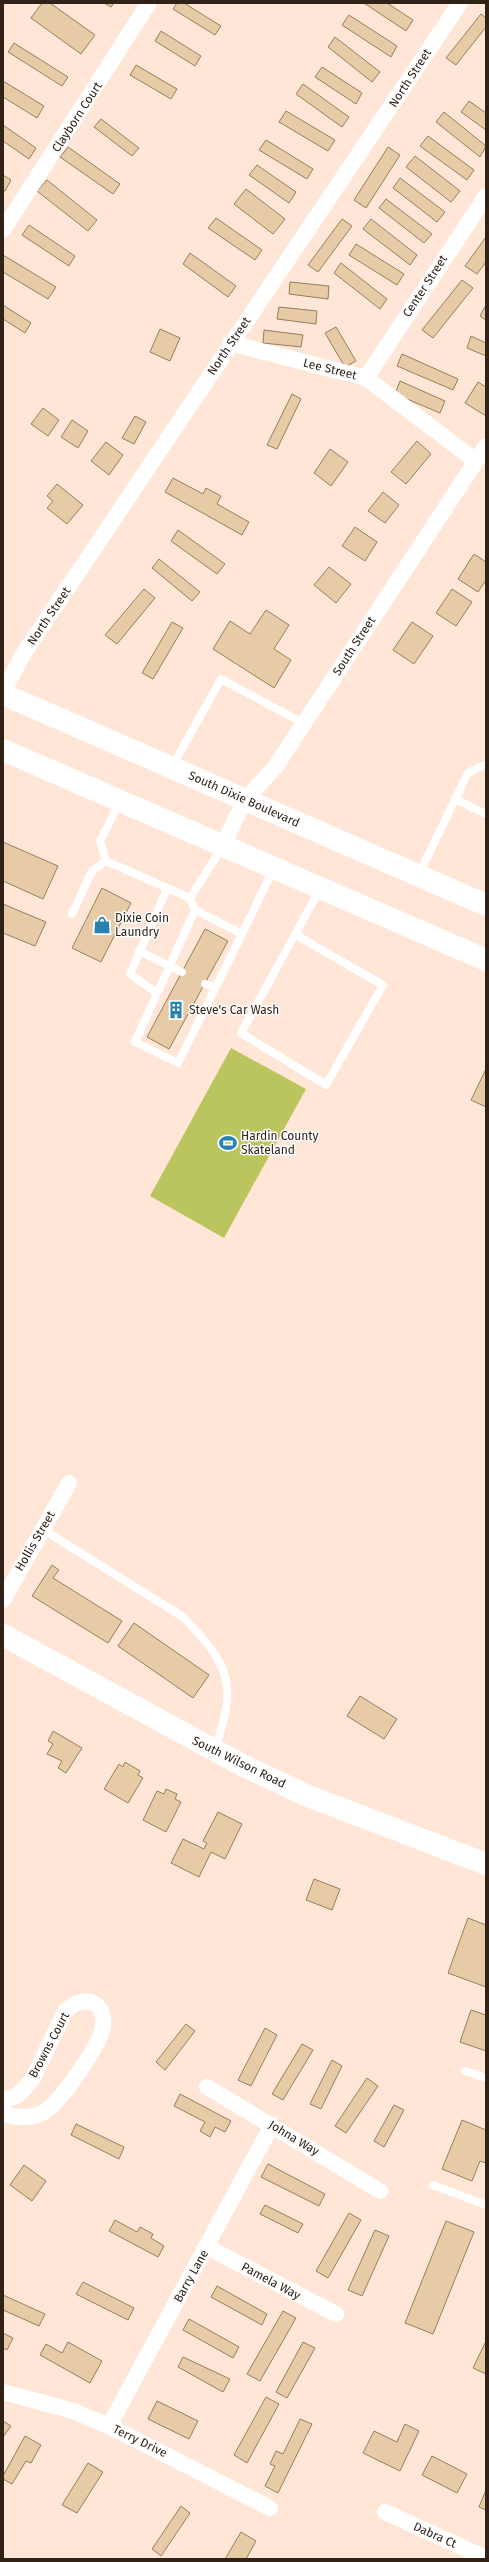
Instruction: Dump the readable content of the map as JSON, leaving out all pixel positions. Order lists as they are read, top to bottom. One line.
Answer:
{"streets":{"main road":["South Dixie Boulevard","South Wilson Road"],"street":["North Street","Clayborn Court","Center Street","Lee Street","South Street","Hollis Street","Browns Court","Johna Way","Barry Lane","Pamela Way","Terry Drive","Dabra Ct"]},"crossings":[["North Street","Lee Street"],["North Street","South Dixie Boulevard"],["Center Street","Lee Street"],["Lee Street","South Street"],["South Street","South Dixie Boulevard"],["Johna Way","Barry Lane"],["Barry Lane","Pamela Way"],["Barry Lane","Terry Drive"]],"places":{"shop":["Dixie Coin Laundry"],"building":["Steve's Car Wash"],"sports":["Hardin County Skateland"]}}
